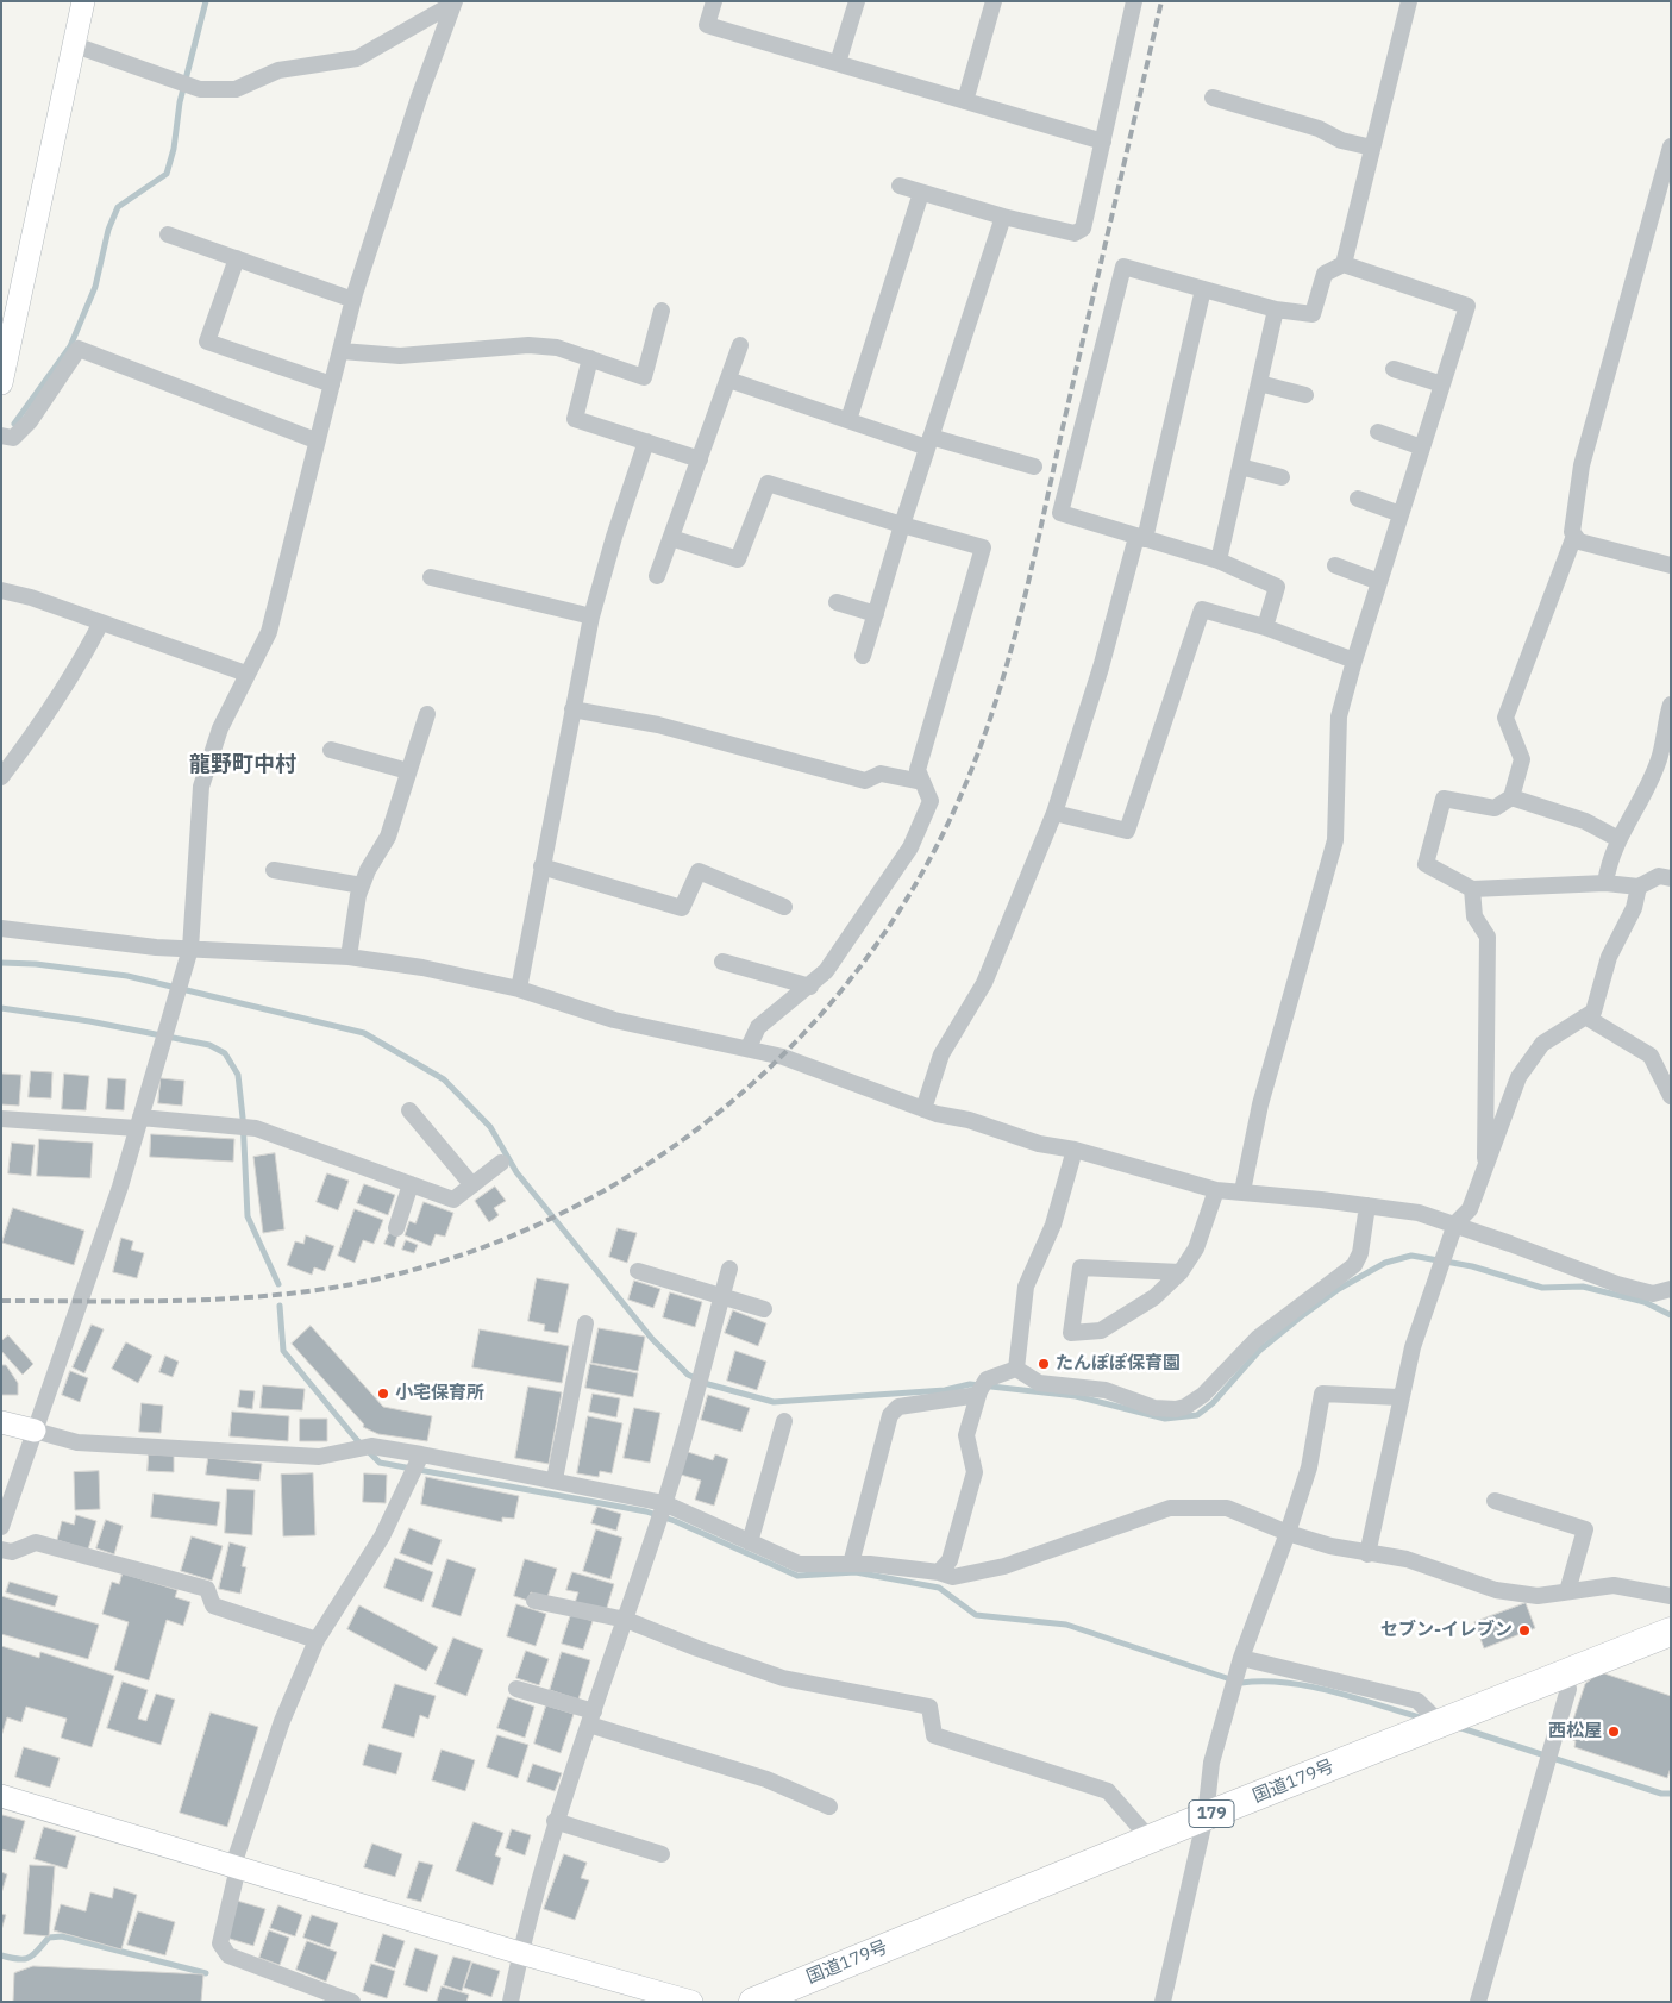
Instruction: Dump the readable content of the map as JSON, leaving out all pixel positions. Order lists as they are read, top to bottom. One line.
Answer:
{"streets":{"highway":["国道179号","179"]},"districts":["龍野町中村"],"places":["たんぽぽ保育園","小宅保育所","セブン-イレブン","西松屋"]}
